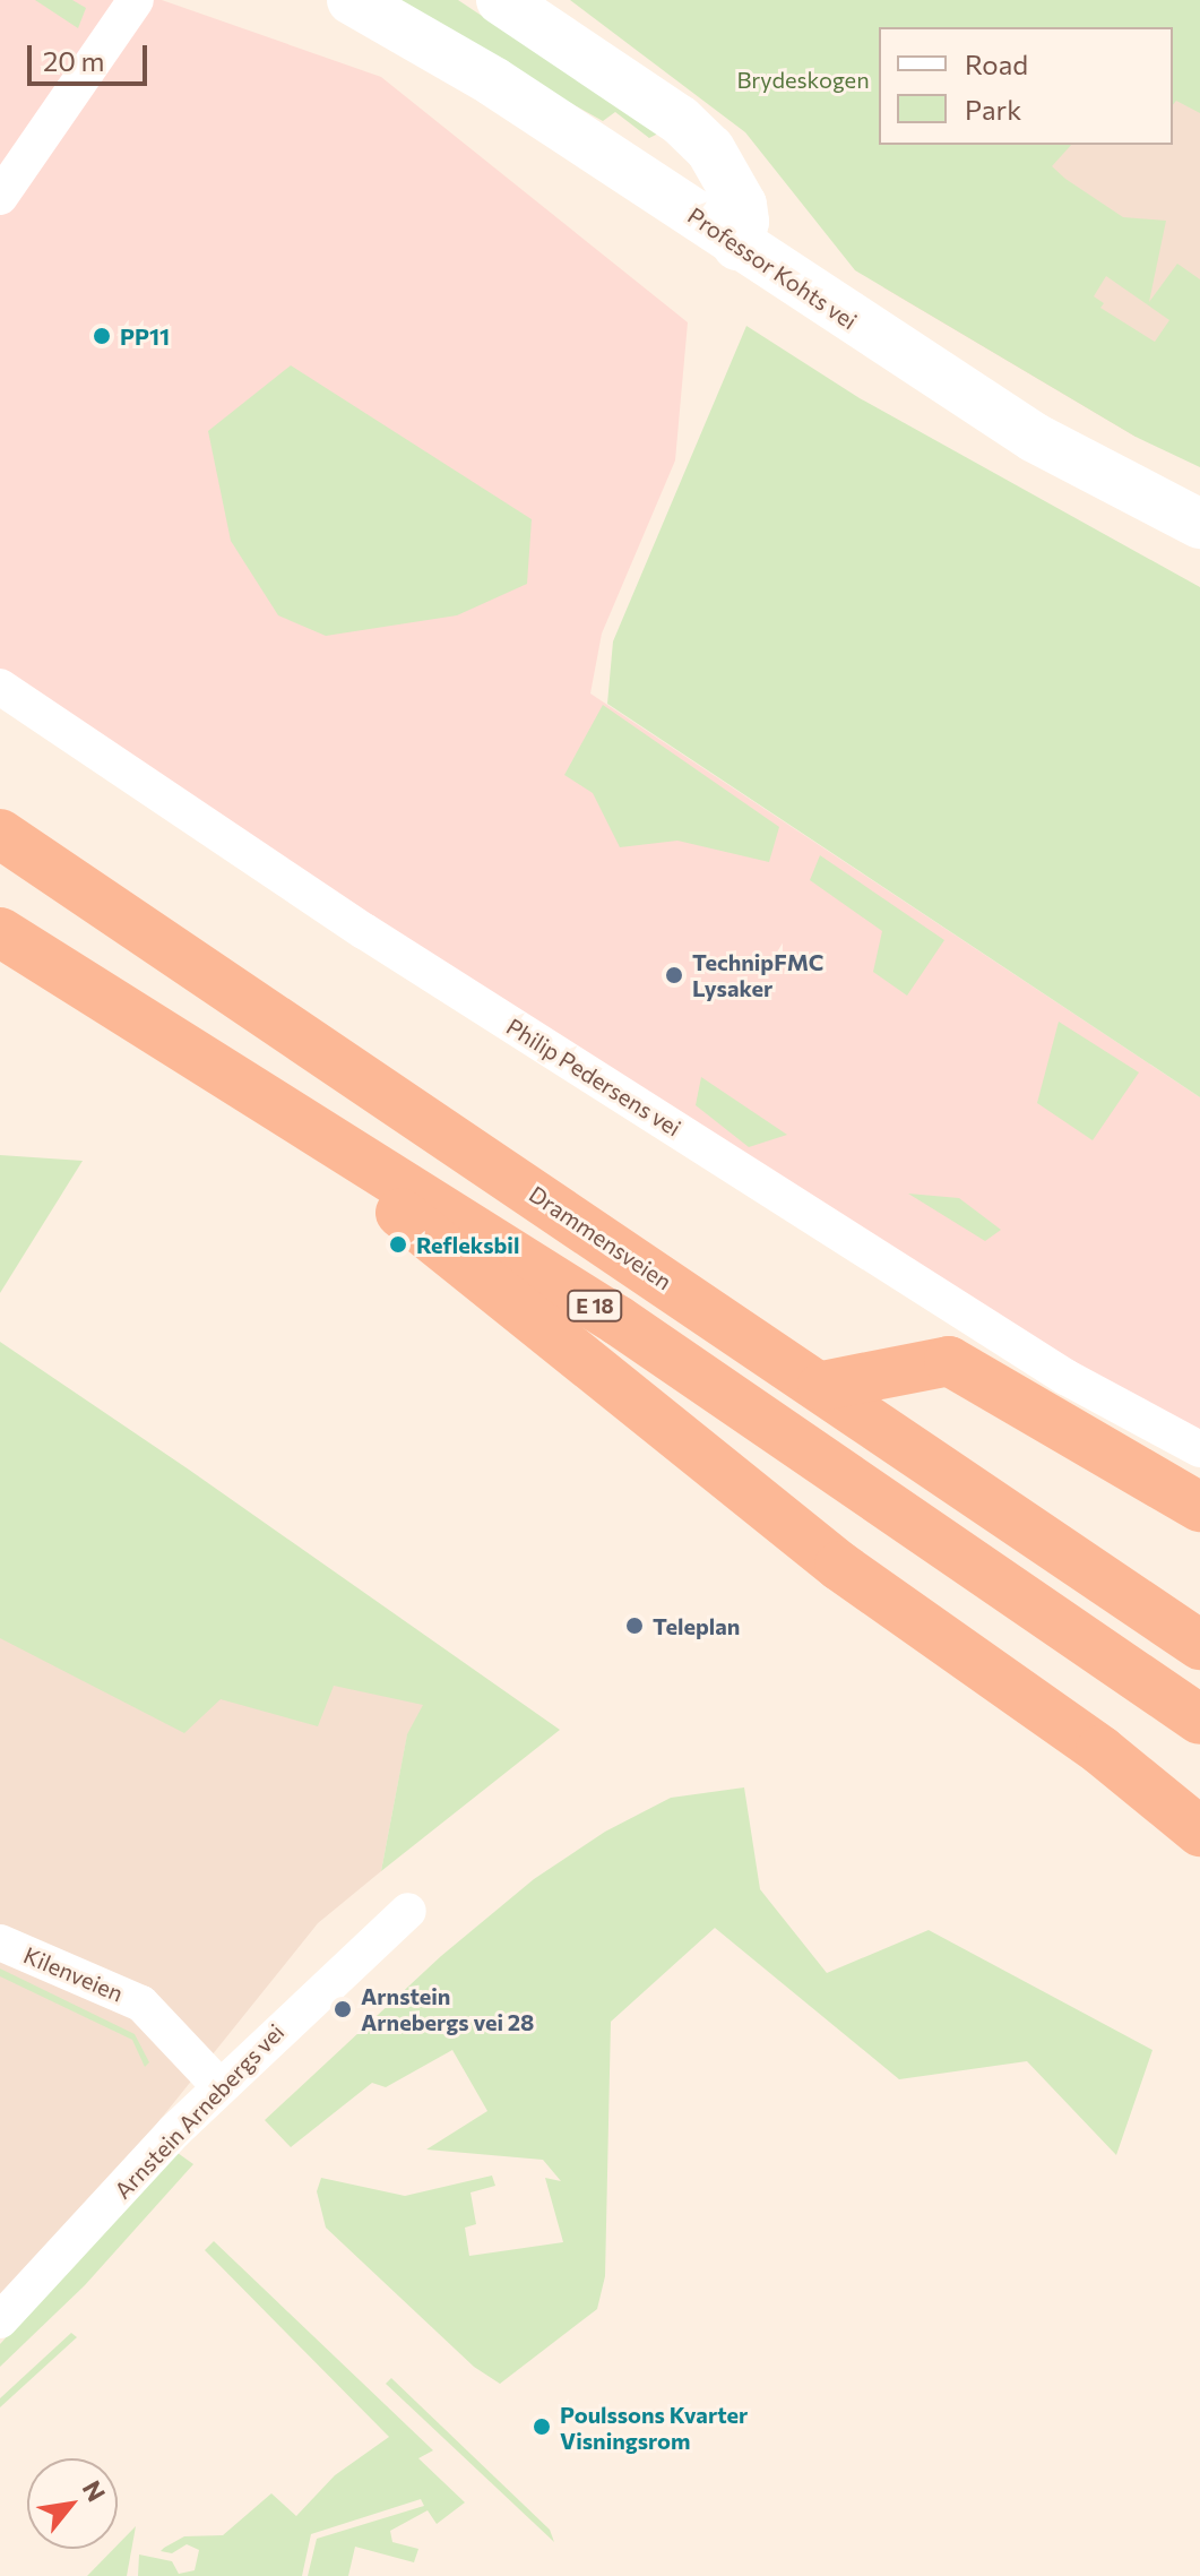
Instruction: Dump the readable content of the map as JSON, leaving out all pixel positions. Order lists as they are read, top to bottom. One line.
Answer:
{"streets":{"highway":["Drammensveien","E 18"],"main road":["Professor Kohts vei"],"street":["Philip Pedersens vei","Kilenveien","Arnstein Arnebergs vei"]},"crossings":[["Kilenveien","Arnstein Arnebergs vei"]],"parks":["Brydeskogen"],"places":["PP11","TechnipFMC Lysaker","Refleksbil","Teleplan","Arnstein Arnebergs vei 28","Poulssons Kvarter Visningsrom"],"legend":["Road","Park"],"scale_bar":"20 m","north":"top right"}
